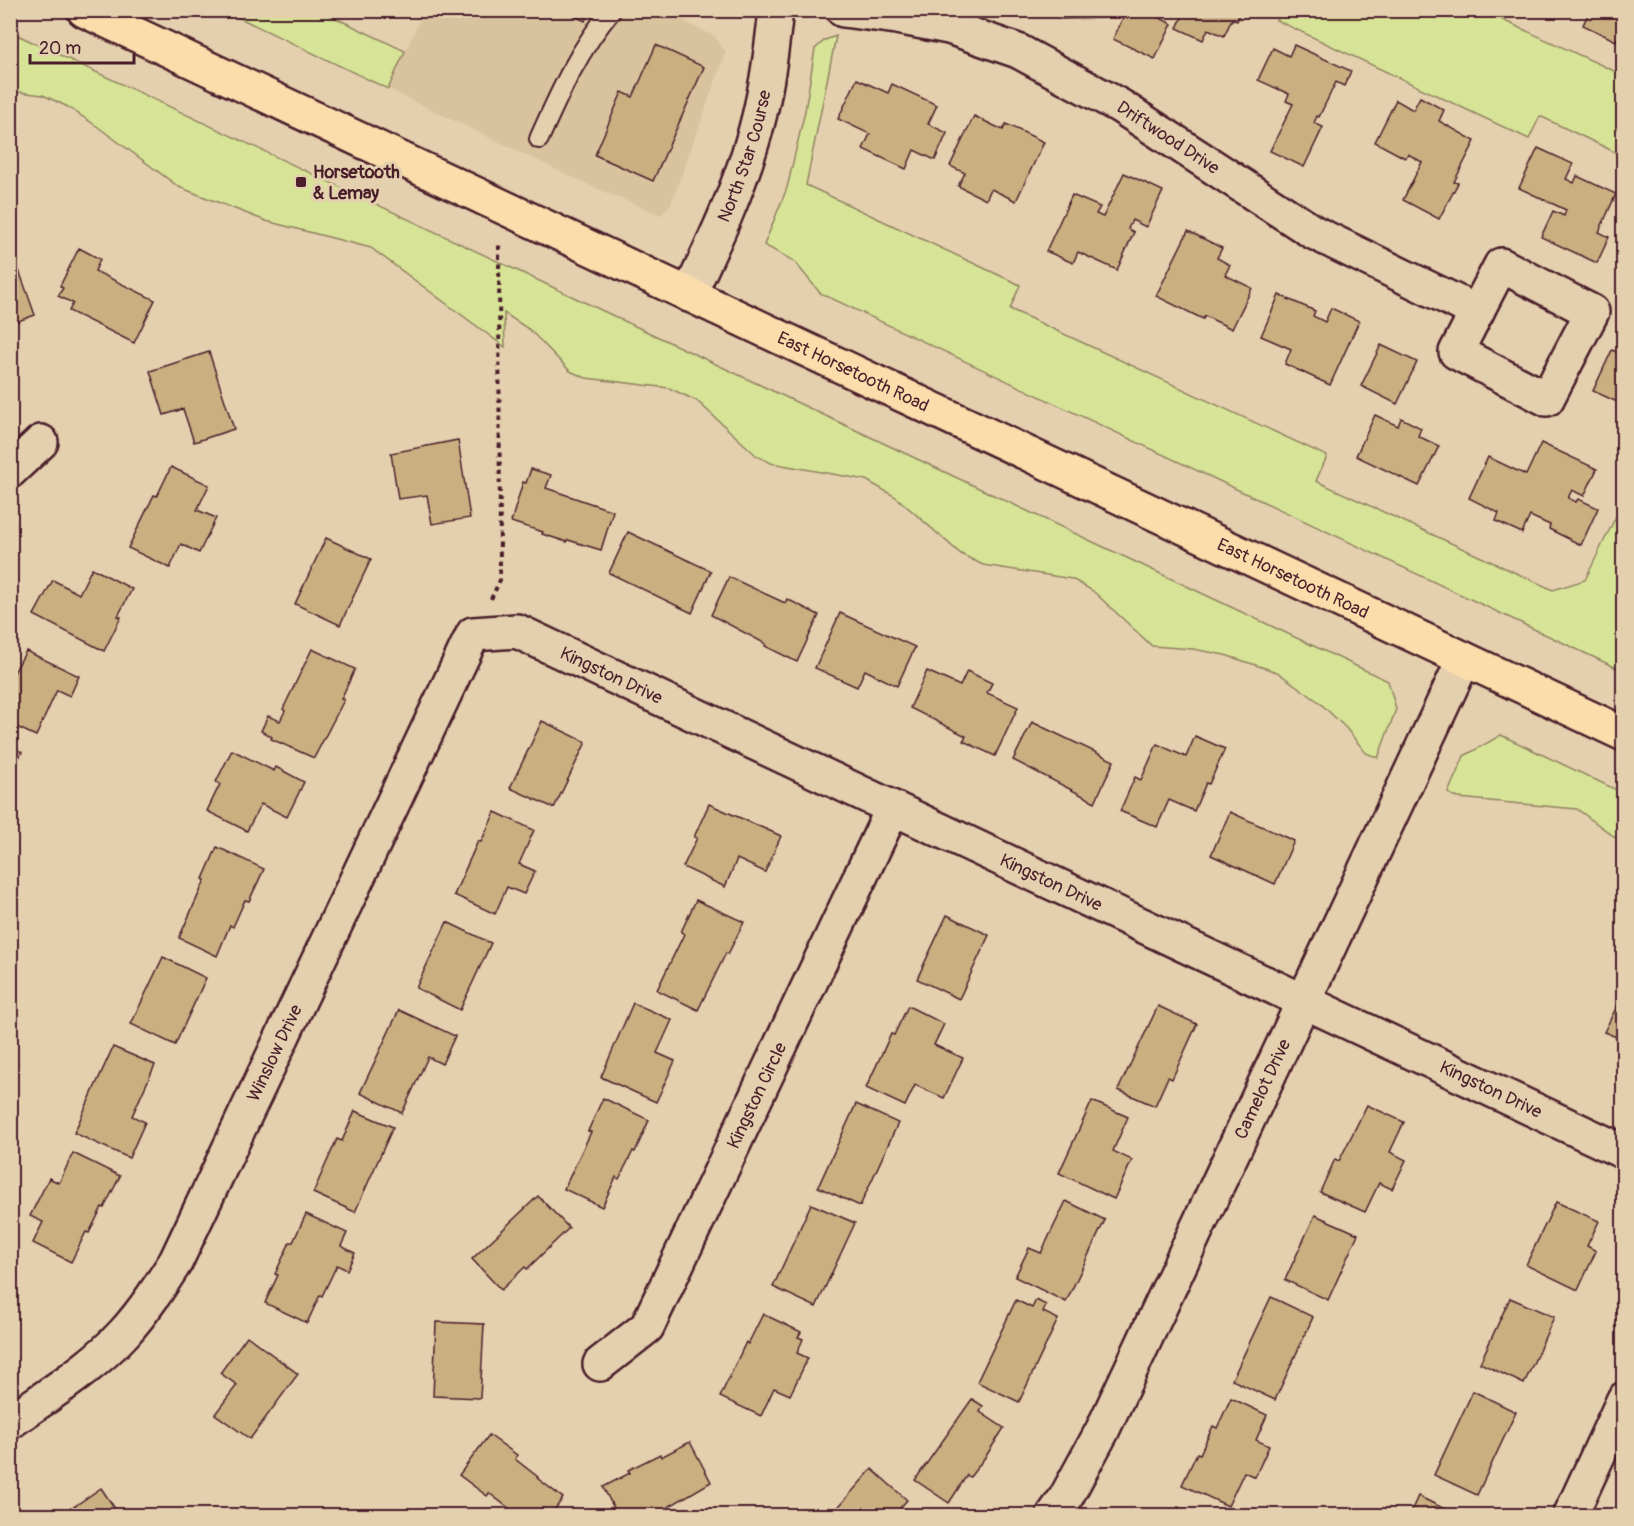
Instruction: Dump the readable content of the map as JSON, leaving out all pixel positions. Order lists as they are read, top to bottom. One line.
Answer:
{"streets":{"main road":["East Horsetooth Road"],"street":["Driftwood Drive","North Star Course","Kingston Drive","Winslow Drive","Camelot Drive","Kingston Circle"]},"crossings":[["North Star Course","East Horsetooth Road"],["East Horsetooth Road","Camelot Drive"],["Kingston Drive","Winslow Drive"],["Kingston Drive","Camelot Drive"],["Kingston Drive","Kingston Circle"]],"places":{"transit":["Horsetooth & Lemay"]},"scale_bar":"20 m"}
